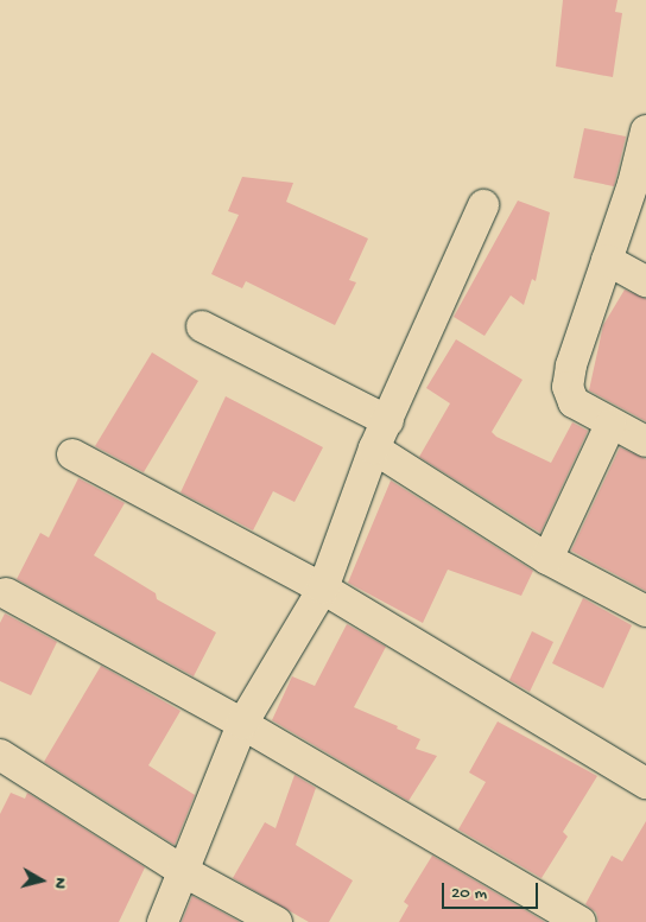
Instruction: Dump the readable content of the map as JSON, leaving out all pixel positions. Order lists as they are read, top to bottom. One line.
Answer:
{"scale_bar":"20 m","north":"right"}
